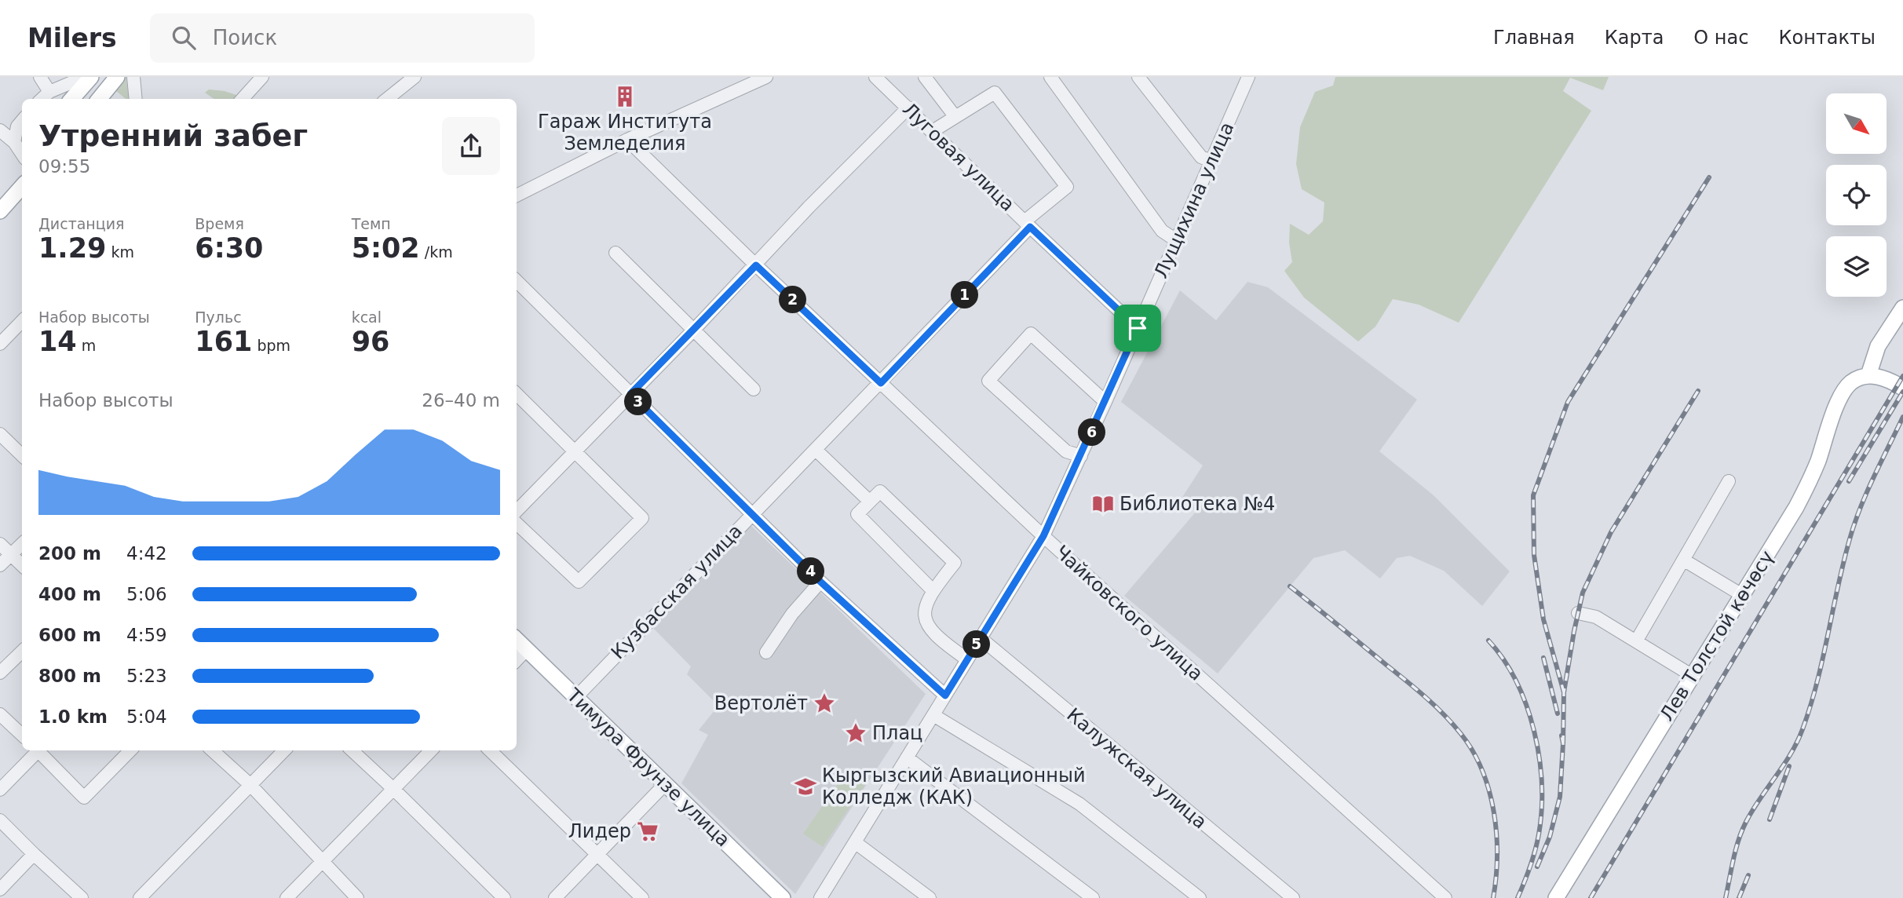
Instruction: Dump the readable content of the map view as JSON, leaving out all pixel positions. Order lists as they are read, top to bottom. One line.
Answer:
{"streets":{"main road":["Лев Толстой көчөсү","Тимура Фрунзе улица"],"street":["Луговая улица","Лущихина улица","Кузбасская улица","Чайковского улица","Калужская улица"]},"crossings":[["Луговая улица","Лущихина улица"],["Луговая улица","Кузбасская улица"],["Лущихина улица","Чайковского улица"],["Лущихина улица","Калужская улица"],["Кузбасская улица","Чайковского улица"],["Кузбасская улица","Тимура Фрунзе улица"]],"places":{"building":["Гараж Института Земледелия"],"library":["Библиотека №4"],"place":["Вертолёт","Плац"],"school or university":["Кыргызский Авиационный Колледж (КАК)"],"supermarket":["Лидер"]},"north":"bottom right","page":{"header":"Milers","search":"Поиск","nav":["Главная","Карта","О нас","Контакты"],"heading":["Утренний забег","09:55"],"stats":[["Дистанция","1.29 km"],["Время","6:30"],["Темп","5:02 /km"],["Набор высоты","14 m"],["Пульс","161 bpm"],["kcal","96"]],"pins":["1","2","3","6","4","5"],"chart":["Набор высоты","26–40 m"],"list":[{"name":"200 m","note":"4:42"},{"name":"400 m","note":"5:06"},{"name":"600 m","note":"4:59"},{"name":"800 m","note":"5:23"},{"name":"1.0 km","note":"5:04"}]}}
